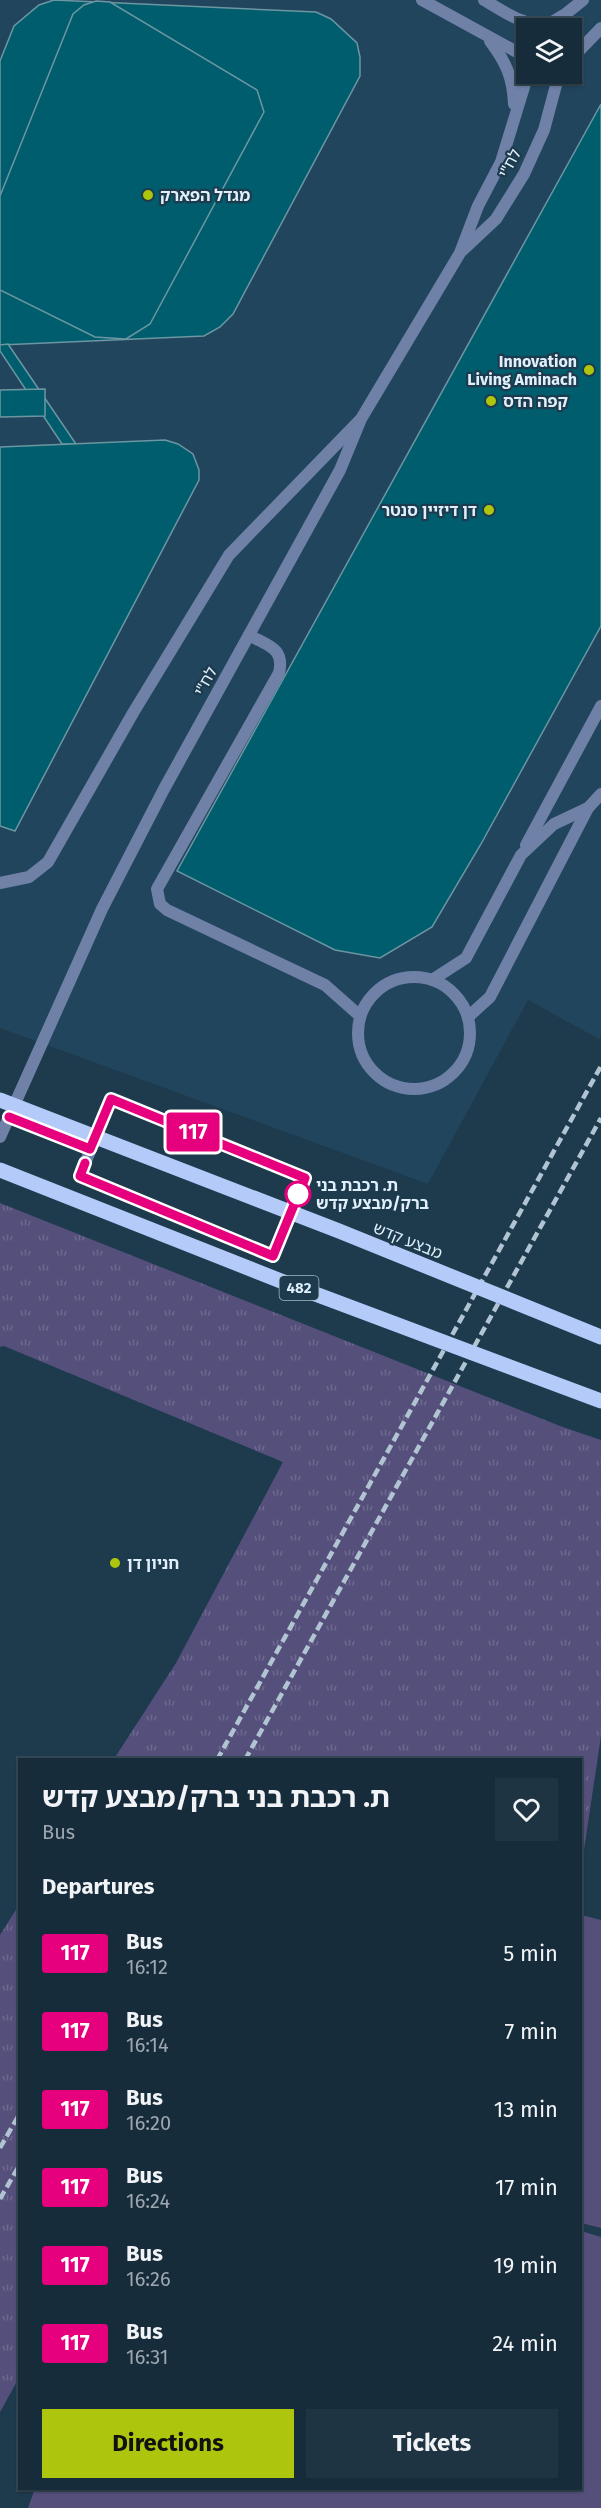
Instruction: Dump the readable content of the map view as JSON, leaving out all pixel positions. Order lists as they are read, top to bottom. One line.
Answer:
{"streets":{"main road":["מבצע קדש","482"],"street":["לח\"י"]},"places":["מגדל הפארק","Innovation Living Aminach","קפה הדס","דן דיזיין סנטר","ת. רכבת בני ברק/מבצע קדש","חניון דן"],"lines":["bus line 117"],"page":{"on_map":"117","heading":[["ת. רכבת בני ברק/מבצע קדש","Bus"],"Departures"],"list":[{"mark":"117","name":"Bus","note":"16:12","value":"5 min"},{"mark":"117","name":"Bus","note":"16:14","value":"7 min"},{"mark":"117","name":"Bus","note":"16:20","value":"13 min"},{"mark":"117","name":"Bus","note":"16:24","value":"17 min"},{"mark":"117","name":"Bus","note":"16:26","value":"19 min"},{"mark":"117","name":"Bus","note":"16:31","value":"24 min"}],"buttons":["Directions","Tickets"]}}
